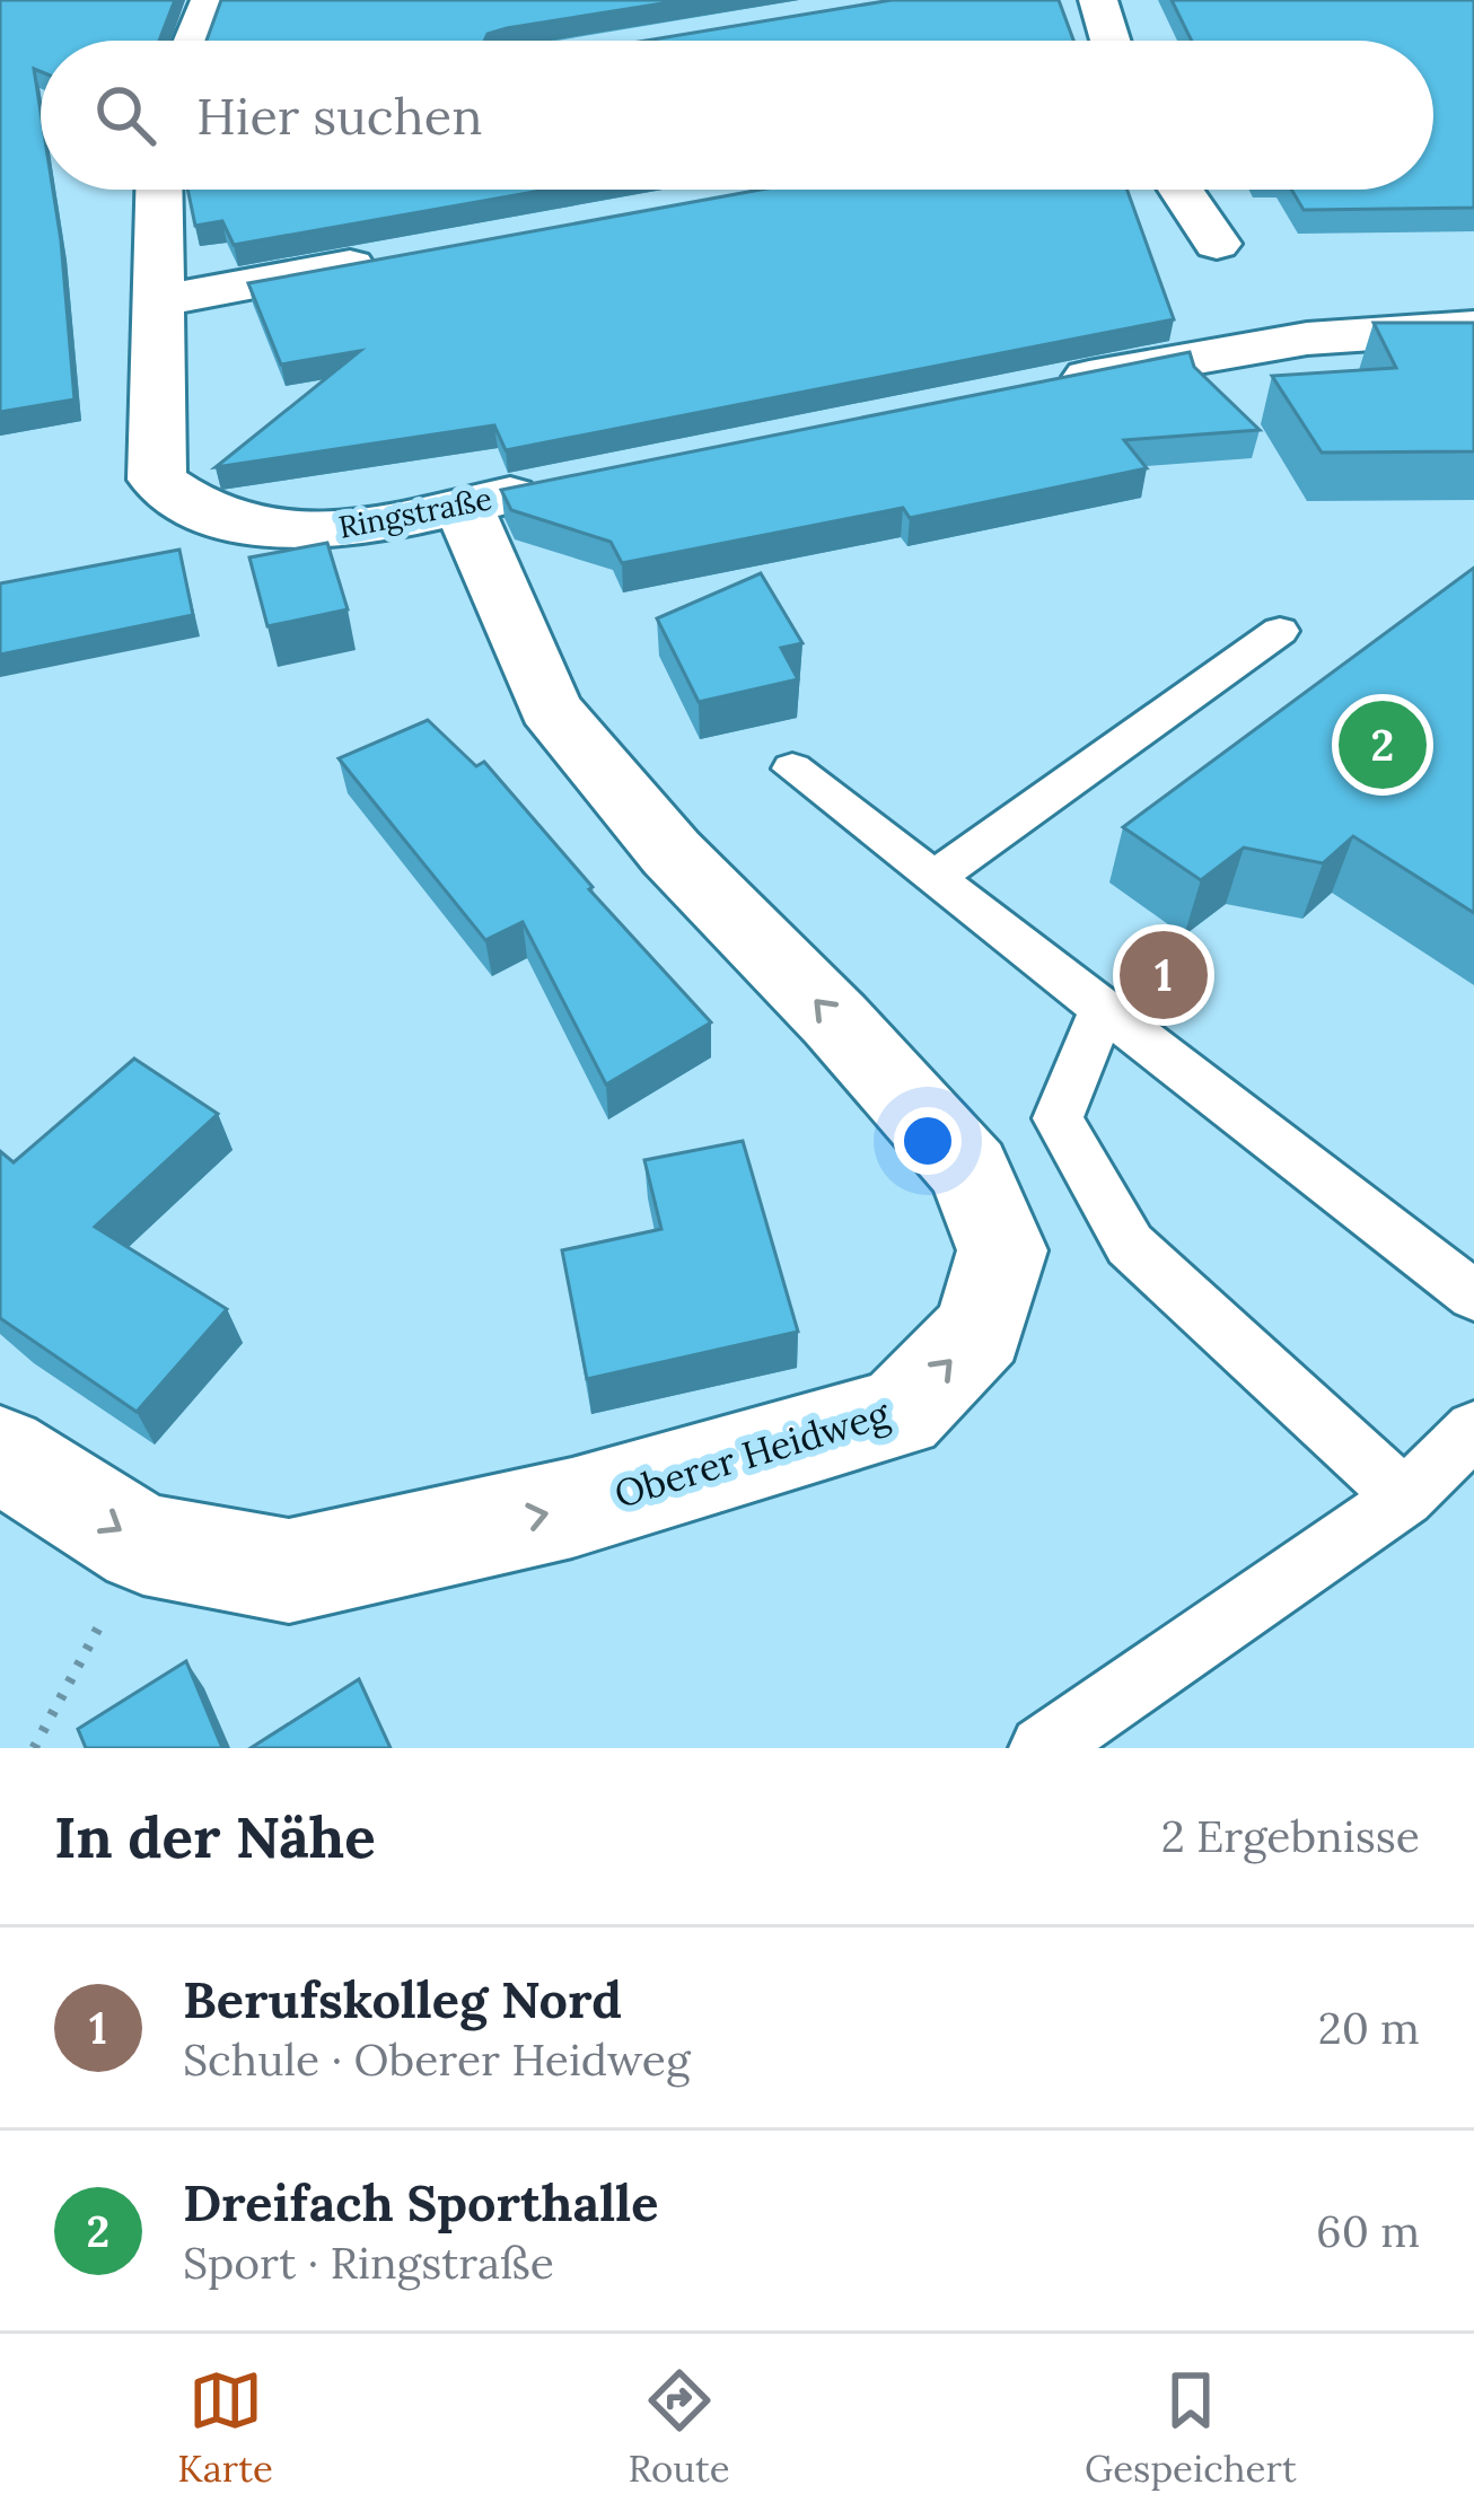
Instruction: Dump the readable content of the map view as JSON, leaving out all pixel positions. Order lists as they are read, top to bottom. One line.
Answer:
{"streets":{"street":["Ringstraße","Oberer Heidweg"]},"crossings":[["Ringstraße","Oberer Heidweg"]],"page":{"search":"Hier suchen","pins":["2","1"],"heading":["In der Nähe","2 Ergebnisse"],"list":[{"mark":"1","name":"Berufskolleg Nord","note":"Schule · Oberer Heidweg","value":"20 m"},{"mark":"2","name":"Dreifach Sporthalle","note":"Sport · Ringstraße","value":"60 m"}],"nav":["Karte","Route","Gespeichert"]}}
